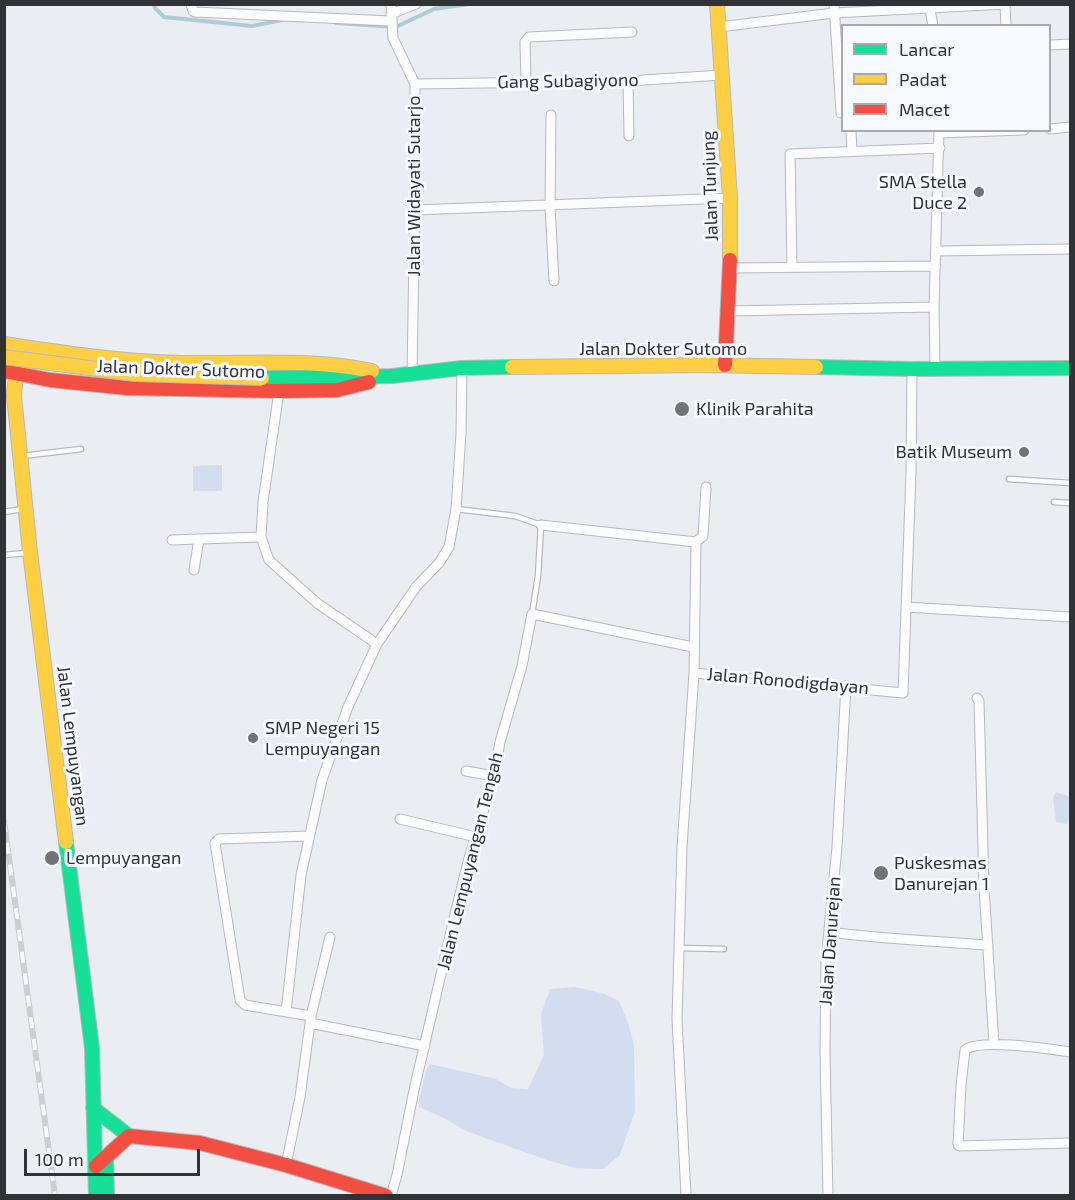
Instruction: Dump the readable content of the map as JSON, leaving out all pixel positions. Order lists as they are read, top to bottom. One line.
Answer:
{"streets":{"main road":["Jalan Tunjung","Jalan Dokter Sutomo","Jalan Lempuyangan"],"street":["Gang Subagiyono","Jalan Widayati Sutarjo","Jalan Ronodigdayan","Jalan Lempuyangan Tengah","Jalan Danurejan"]},"crossings":[["Gang Subagiyono","Jalan Widayati Sutarjo"],["Gang Subagiyono","Jalan Tunjung"],["Jalan Widayati Sutarjo","Jalan Dokter Sutomo"],["Jalan Tunjung","Jalan Dokter Sutomo"],["Jalan Dokter Sutomo","Jalan Ronodigdayan"],["Jalan Dokter Sutomo","Jalan Lempuyangan"],["Jalan Ronodigdayan","Jalan Danurejan"]],"places":["SMA Stella Duce 2","Klinik Parahita","Batik Museum","SMP Negeri 15 Lempuyangan","Lempuyangan","Puskesmas Danurejan 1"],"legend":["Lancar","Padat","Macet"],"scale_bar":"100 m"}
